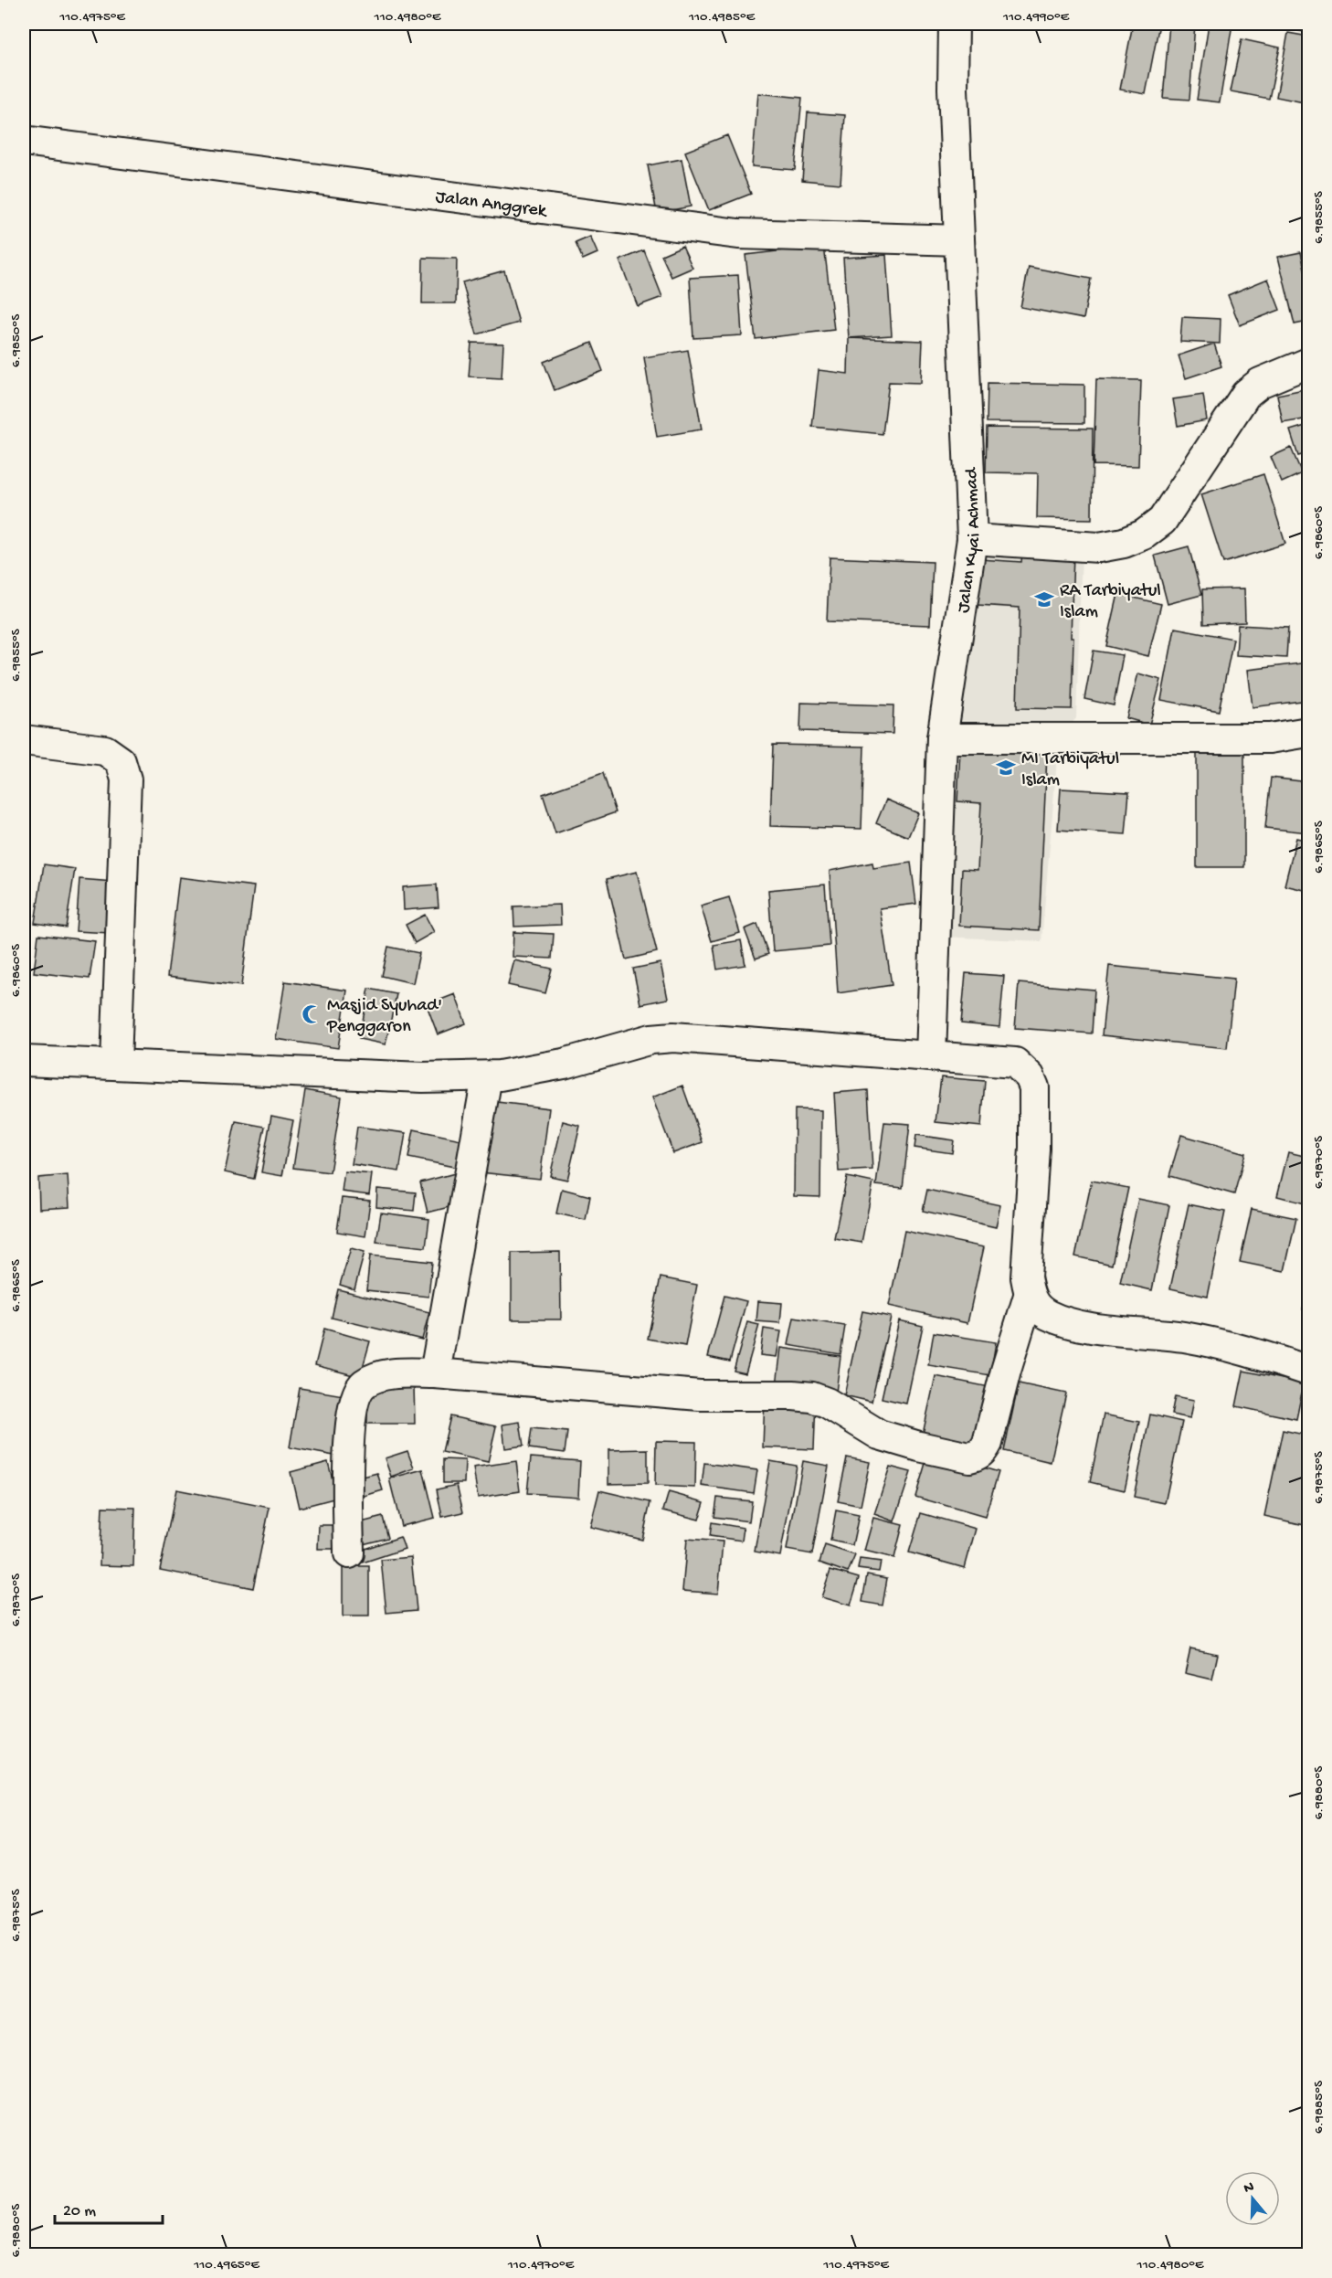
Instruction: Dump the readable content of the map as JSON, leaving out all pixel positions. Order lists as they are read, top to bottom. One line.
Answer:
{"streets":{"street":["Jalan Anggrek","Jalan Kyai Achmad"]},"crossings":[["Jalan Anggrek","Jalan Kyai Achmad"]],"places":{"school or university":["RA Tarbiyatul Islam","MI Tarbiyatul Islam"],"mosque":["Masjid Syuhad' Penggaron"]},"scale_bar":"20 m","north":"top","coordinates":["110.4975°E","110.4980°E","110.4985°E","110.4990°E","6.9855°S","6.9850°S","6.9860°S","6.9865°S","6.9870°S","6.9875°S","6.9880°S","6.9885°S","110.4965°E","110.4970°E"]}
